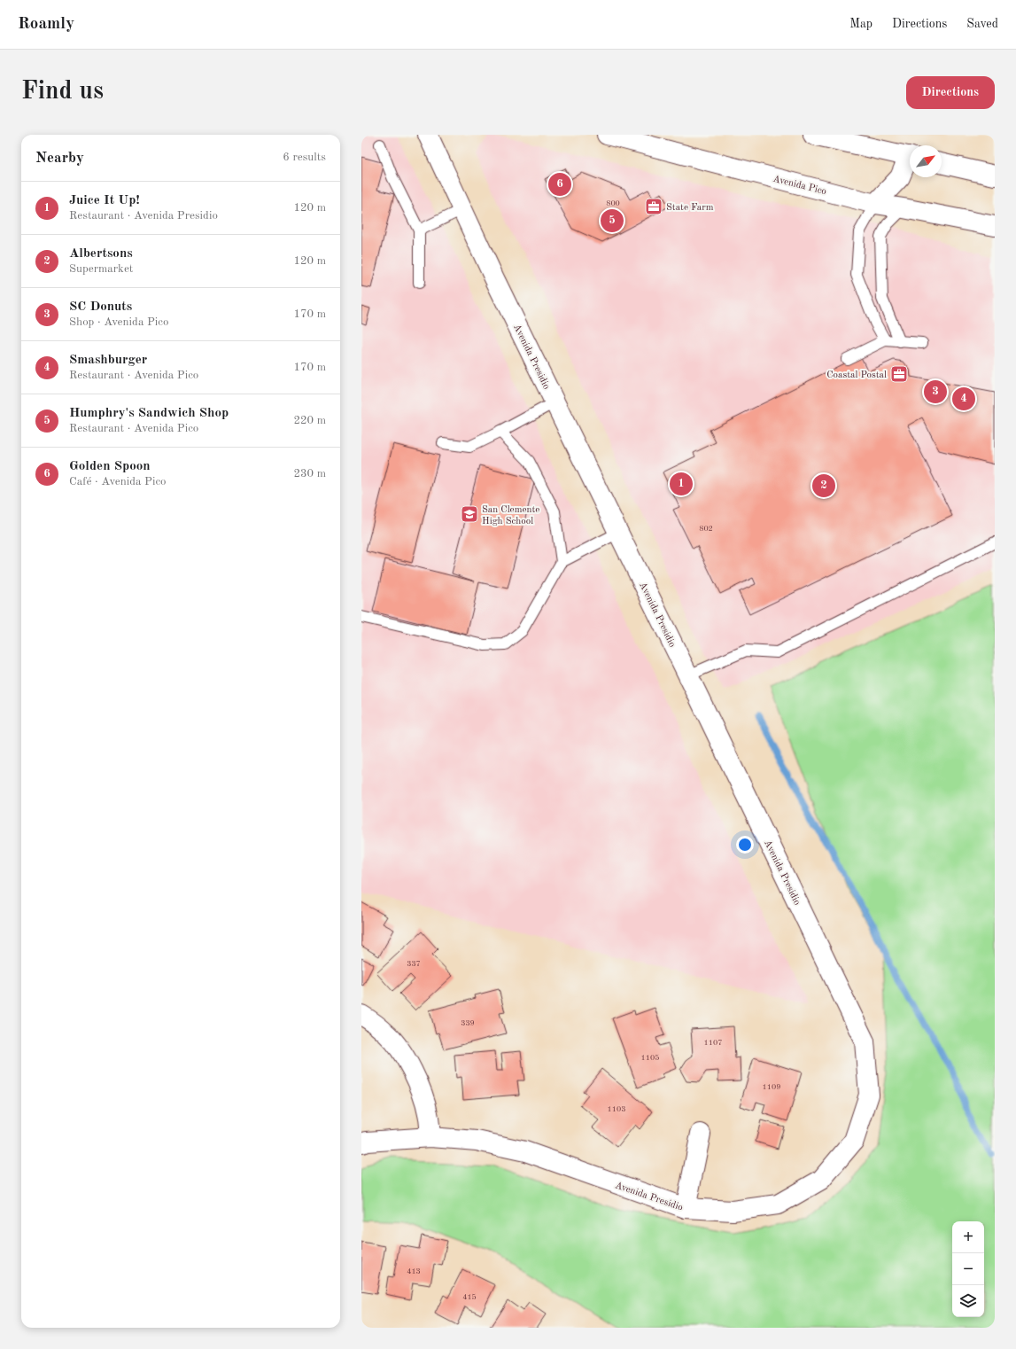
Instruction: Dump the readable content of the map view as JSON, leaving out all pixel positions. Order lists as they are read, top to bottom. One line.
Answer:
{"streets":{"main road":["Avenida Pico","Avenida Presidio"]},"places":{"office":["State Farm","Coastal Postal"],"school or university":["San Clemente High School"]},"house_numbers":["800","802","337","339","1107","1105","1109","1103","413","415"],"north":"top right","page":{"header":"Roamly","nav":["Map","Directions","Saved"],"buttons":"Directions","title":"Find us","heading":["Nearby","6 results"],"pins":["6","5","3","4","1","2"],"list":[{"mark":"1","name":"Juice It Up!","note":"Restaurant · Avenida Presidio","value":"120 m"},{"mark":"2","name":"Albertsons","note":"Supermarket","value":"120 m"},{"mark":"3","name":"SC Donuts","note":"Shop · Avenida Pico","value":"170 m"},{"mark":"4","name":"Smashburger","note":"Restaurant · Avenida Pico","value":"170 m"},{"mark":"5","name":"Humphry's Sandwich Shop","note":"Restaurant · Avenida Pico","value":"220 m"},{"mark":"6","name":"Golden Spoon","note":"Café · Avenida Pico","value":"230 m"}],"map_buttons":["+","−"]}}
